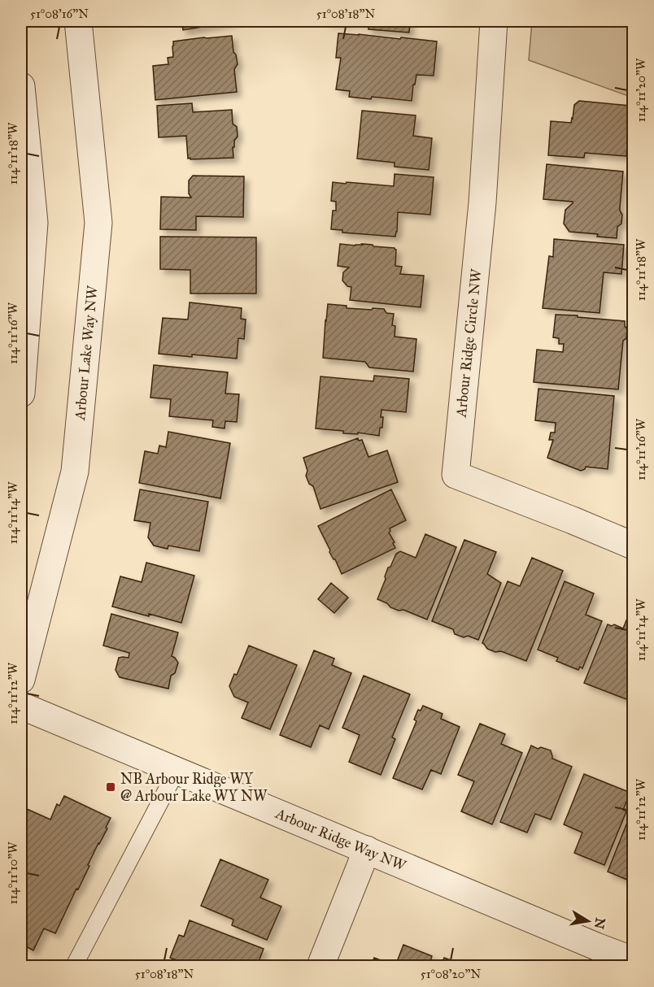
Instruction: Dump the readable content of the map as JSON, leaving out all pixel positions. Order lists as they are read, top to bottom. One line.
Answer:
{"streets":{"street":["Arbour Ridge Circle NW","Arbour Lake Way NW","Arbour Ridge Way NW"]},"places":{"transit":["NB Arbour Ridge WY @ Arbour Lake WY NW"]},"north":"right","coordinates":["51°08'16\"N","51°08'18\"N","114°11'20\"W","114°11'18\"W","114°11'16\"W","114°11'14\"W","114°11'12\"W","114°11'10\"W","51°08'20\"N"]}
